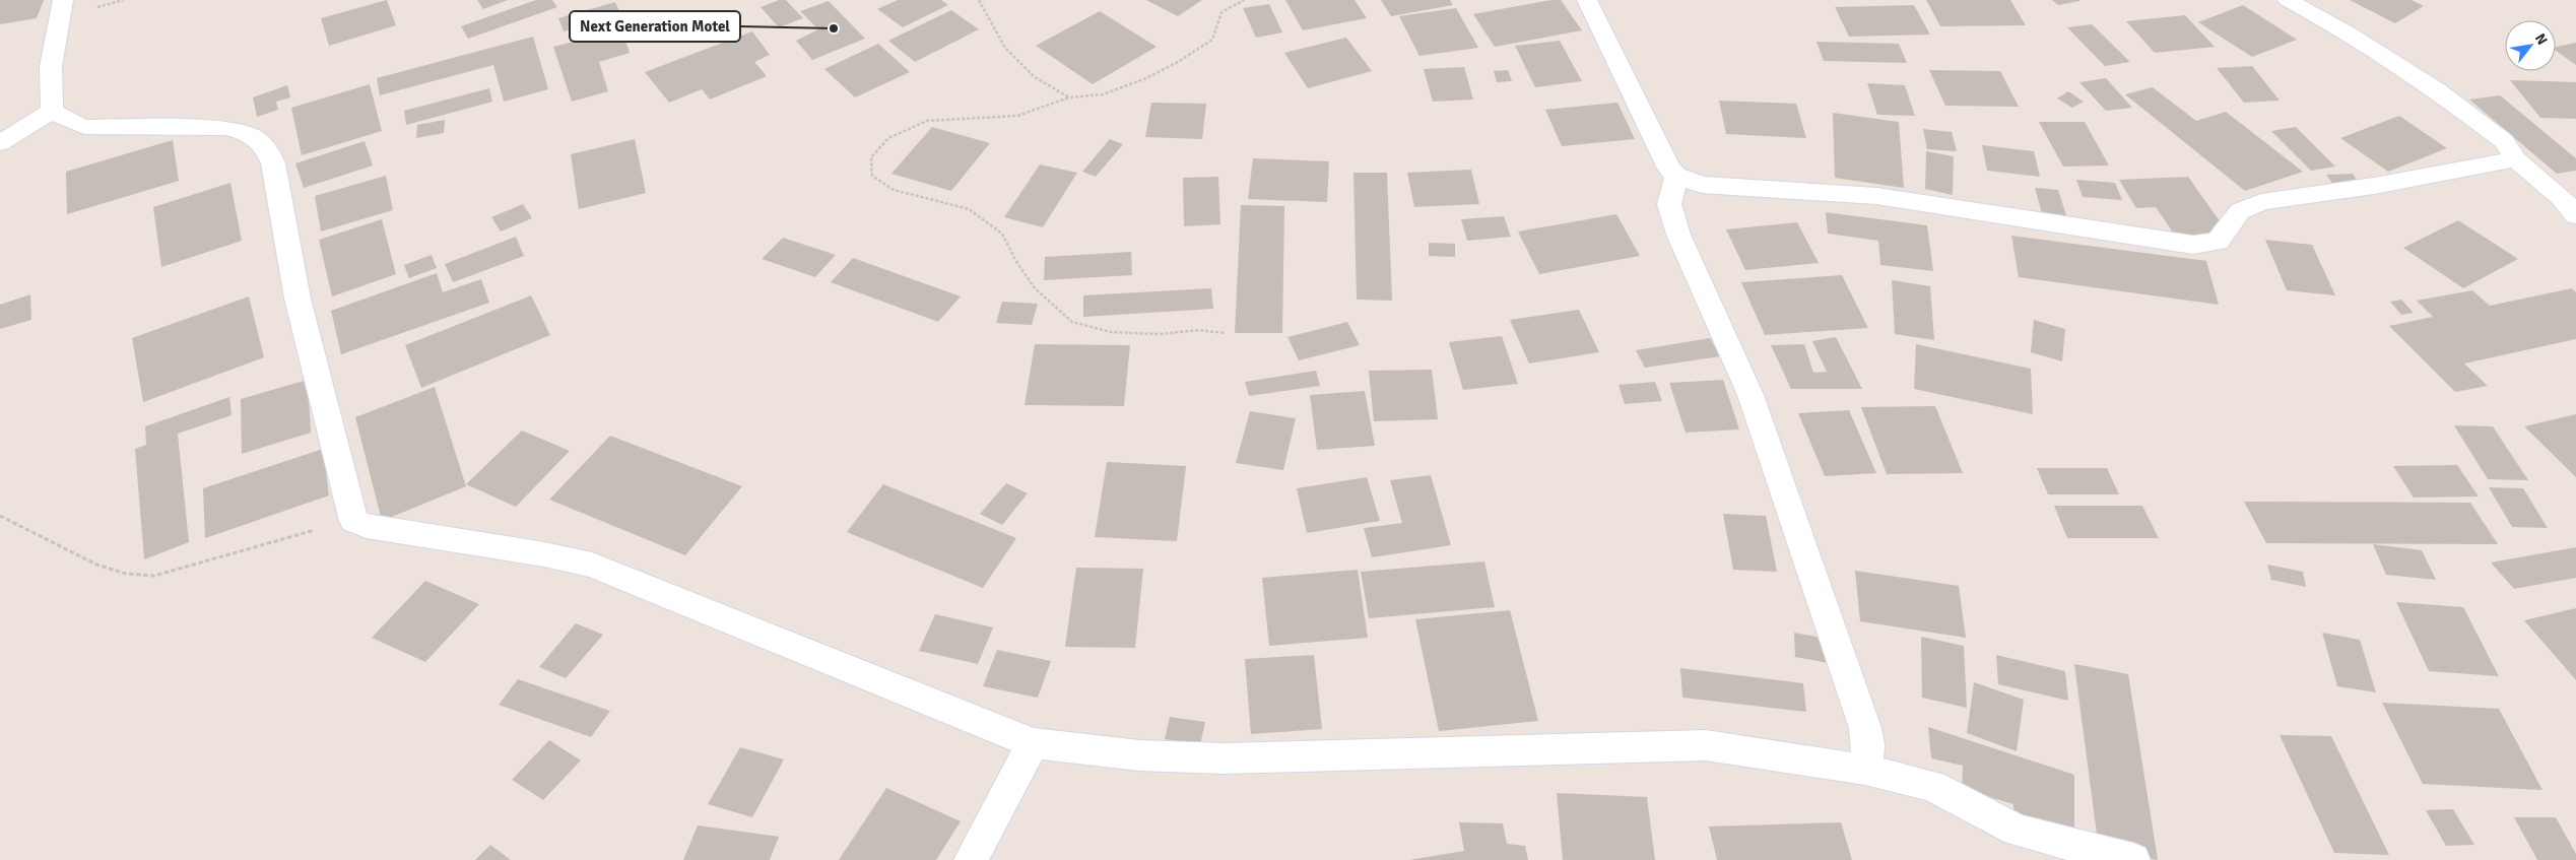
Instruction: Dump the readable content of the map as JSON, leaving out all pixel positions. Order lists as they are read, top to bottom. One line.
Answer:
{"places":["Next Generation Motel"],"north":"top right"}
